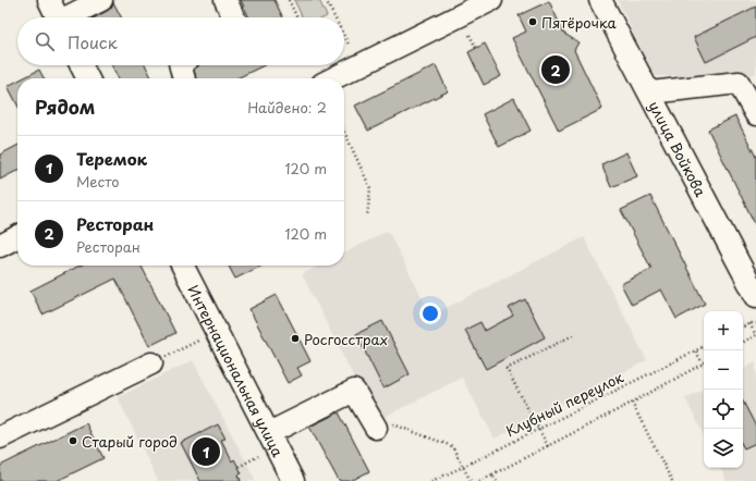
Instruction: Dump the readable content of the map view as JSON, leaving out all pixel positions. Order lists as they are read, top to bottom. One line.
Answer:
{"streets":{"street":["улица Войкова","Интернациональная улица"],"path":["Клубный переулок"]},"places":["Пятёрочка","Росгосстрах","Старый город"],"page":{"search":"Поиск","pins":["2","1"],"heading":["Рядом","Найдено: 2"],"list":[{"mark":"1","name":"Теремок","note":"Место","value":"120 m"},{"mark":"2","name":"Ресторан","note":"Ресторан","value":"120 m"}],"map_buttons":["+","−"]}}
